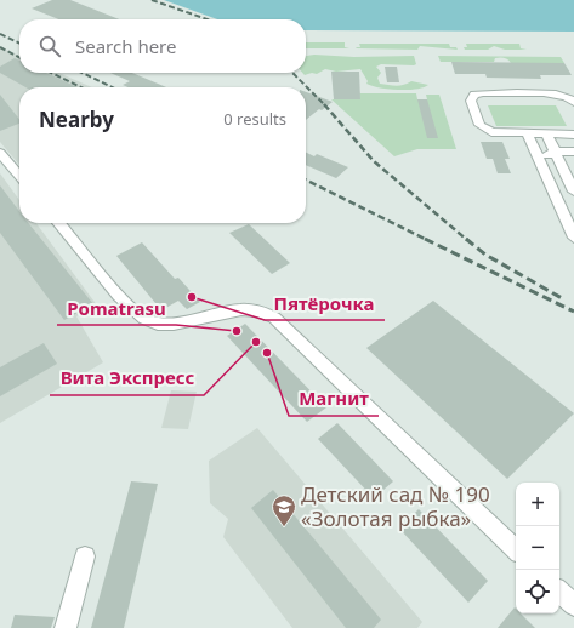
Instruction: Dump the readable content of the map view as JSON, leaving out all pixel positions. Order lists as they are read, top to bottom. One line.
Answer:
{"places":{"other":["Пятёрочка","Pomatrasu","Вита Экспресс","Магнит"],"school or university":["Детский сад № 190 «Золотая рыбка»"]},"page":{"search":"Search here","heading":["Nearby","0 results"],"map_buttons":["+","−"]}}
